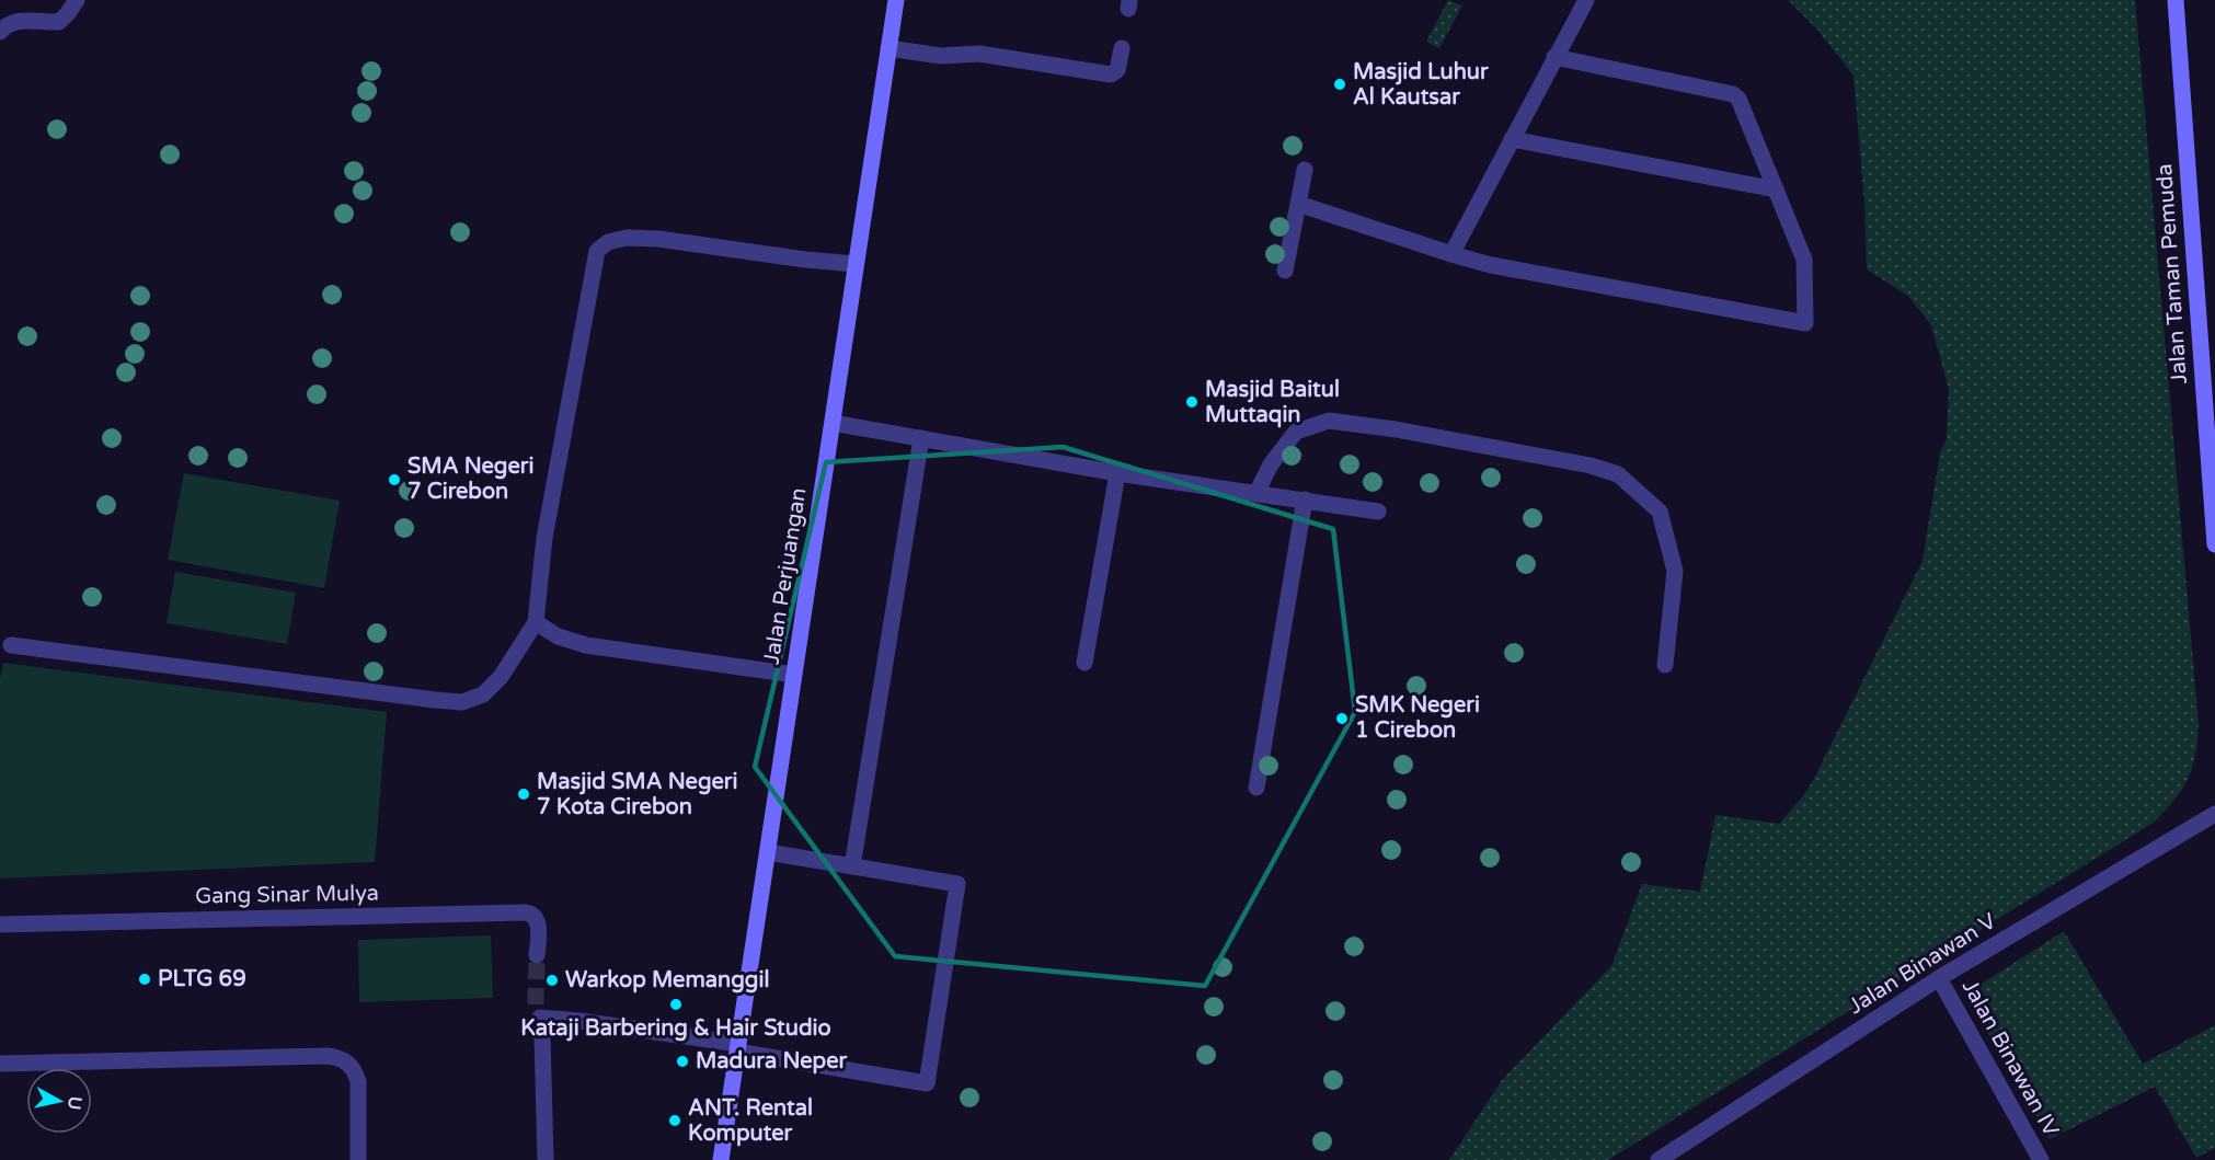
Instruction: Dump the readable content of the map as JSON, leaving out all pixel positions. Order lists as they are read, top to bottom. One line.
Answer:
{"streets":{"street":["Jalan Taman Pemuda","Jalan Perjuangan","Gang Sinar Mulya","Jalan Binawan V","Jalan Binawan IV"]},"crossings":[["Jalan Binawan V","Jalan Binawan IV"]],"places":["Masjid Luhur Al Kautsar","Masjid Baitul Muttaqin","SMA Negeri 7 Cirebon","SMK Negeri 1 Cirebon","Masjid SMA Negeri 7 Kota Cirebon","PLTG 69","Warkop Memanggil","Kataji Barbering & Hair Studio","Madura Neper","ANT. Rental Komputer"],"north":"right"}
